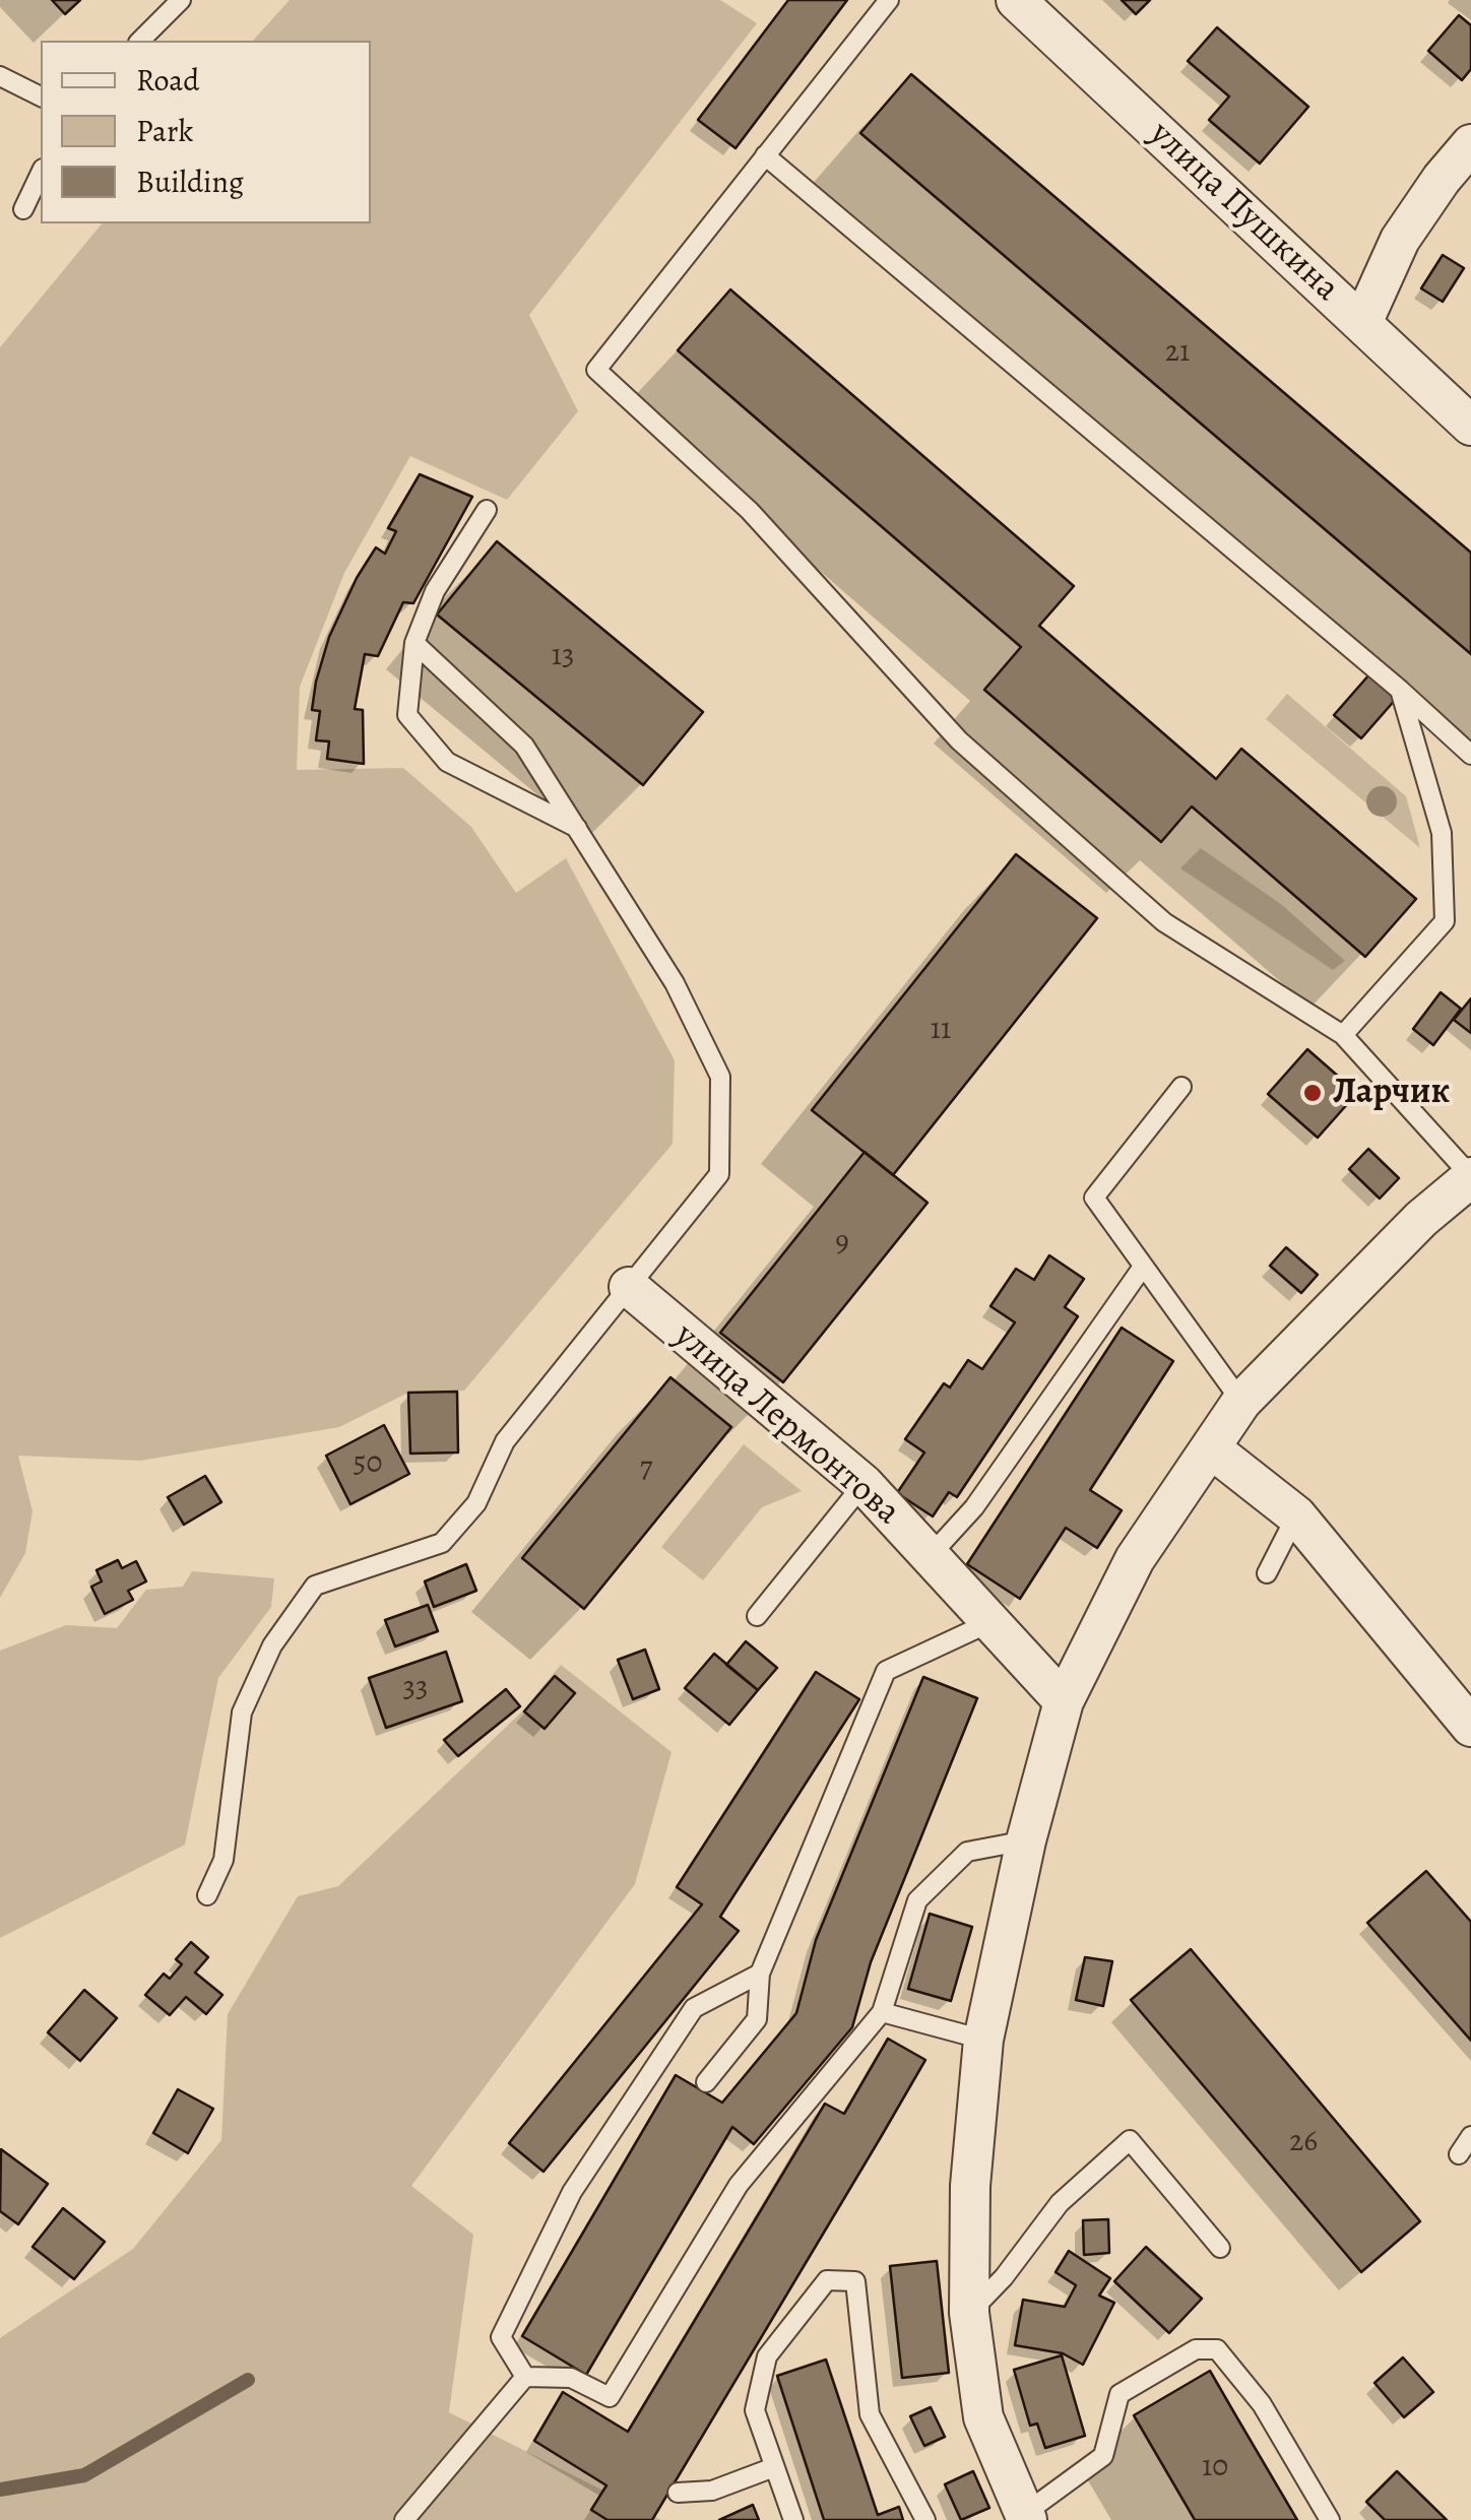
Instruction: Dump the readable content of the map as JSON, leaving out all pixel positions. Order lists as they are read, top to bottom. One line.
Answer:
{"streets":{"street":["улица Пушкина","улица Лермонтова"]},"places":["Ларчик"],"house_numbers":["21","13","11","9","50","7","33","26","10"],"legend":["Road","Park","Building"]}
